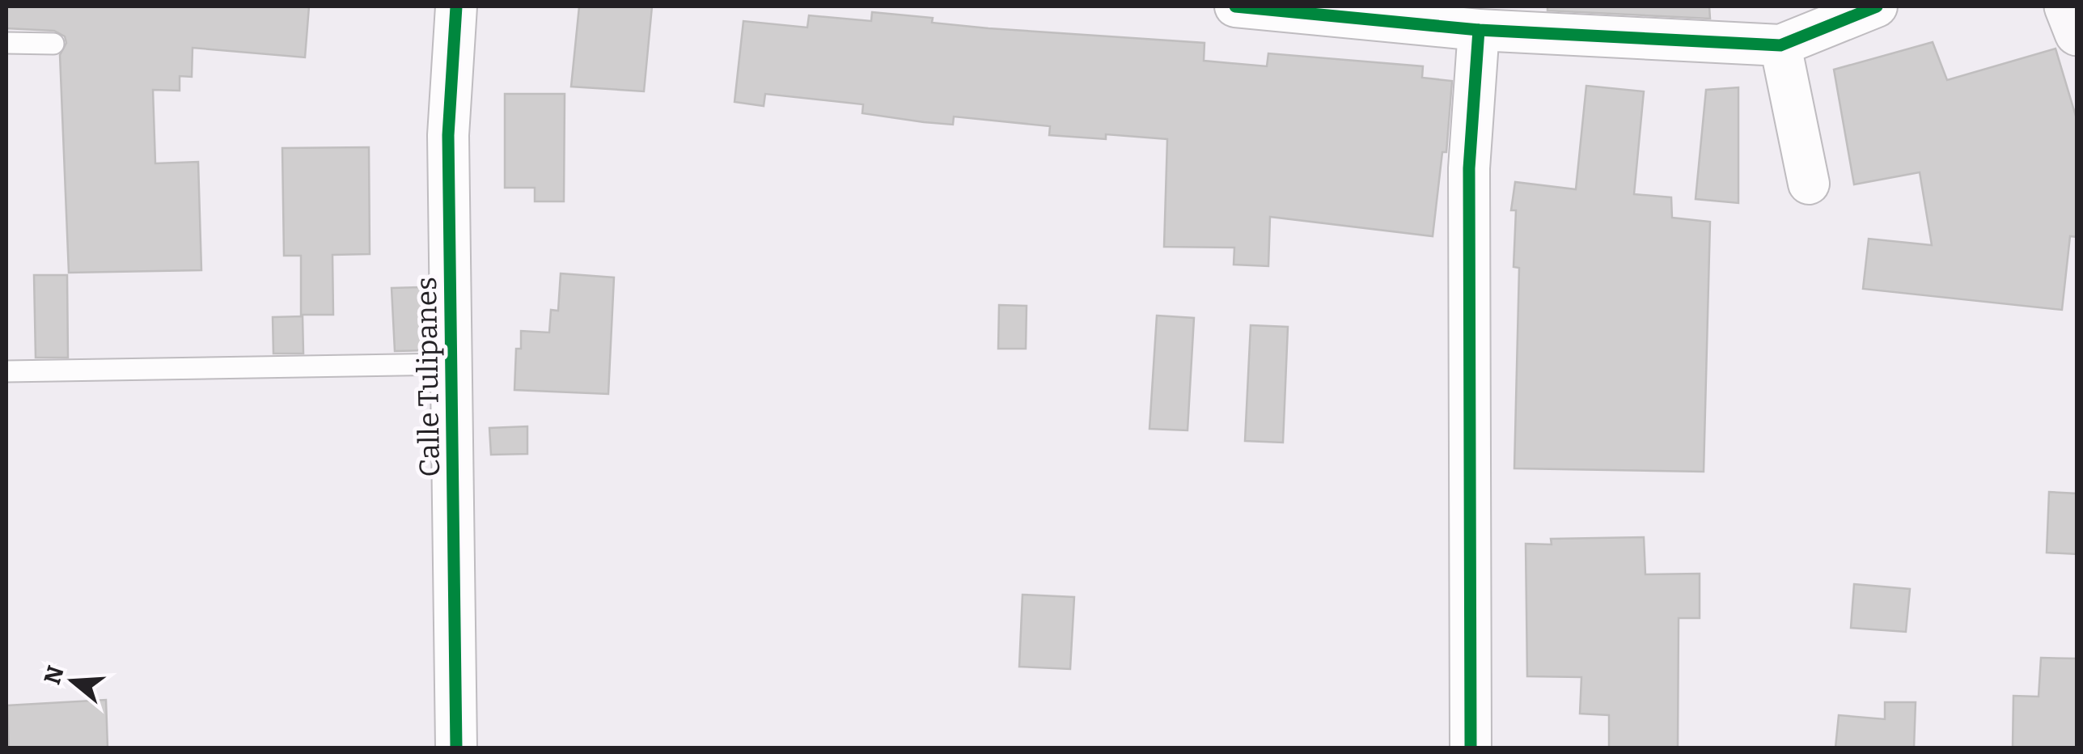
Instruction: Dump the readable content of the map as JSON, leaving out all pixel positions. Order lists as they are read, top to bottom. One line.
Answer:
{"streets":{"street":["Calle Tulipanes"]},"north":"left"}
